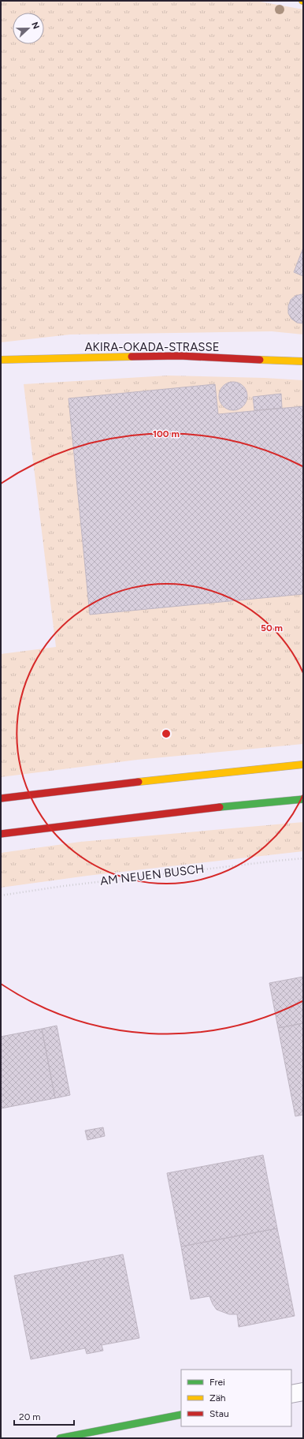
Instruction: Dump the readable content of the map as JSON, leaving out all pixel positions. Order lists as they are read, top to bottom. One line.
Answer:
{"streets":{"main road":["AKIRA-OKADA-STRASSE"],"path":["AM NEUEN BUSCH"]},"legend":["Frei","Zäh","Stau"],"scale_bar":"20 m","north":"right","rings":["100 m","50 m"]}
